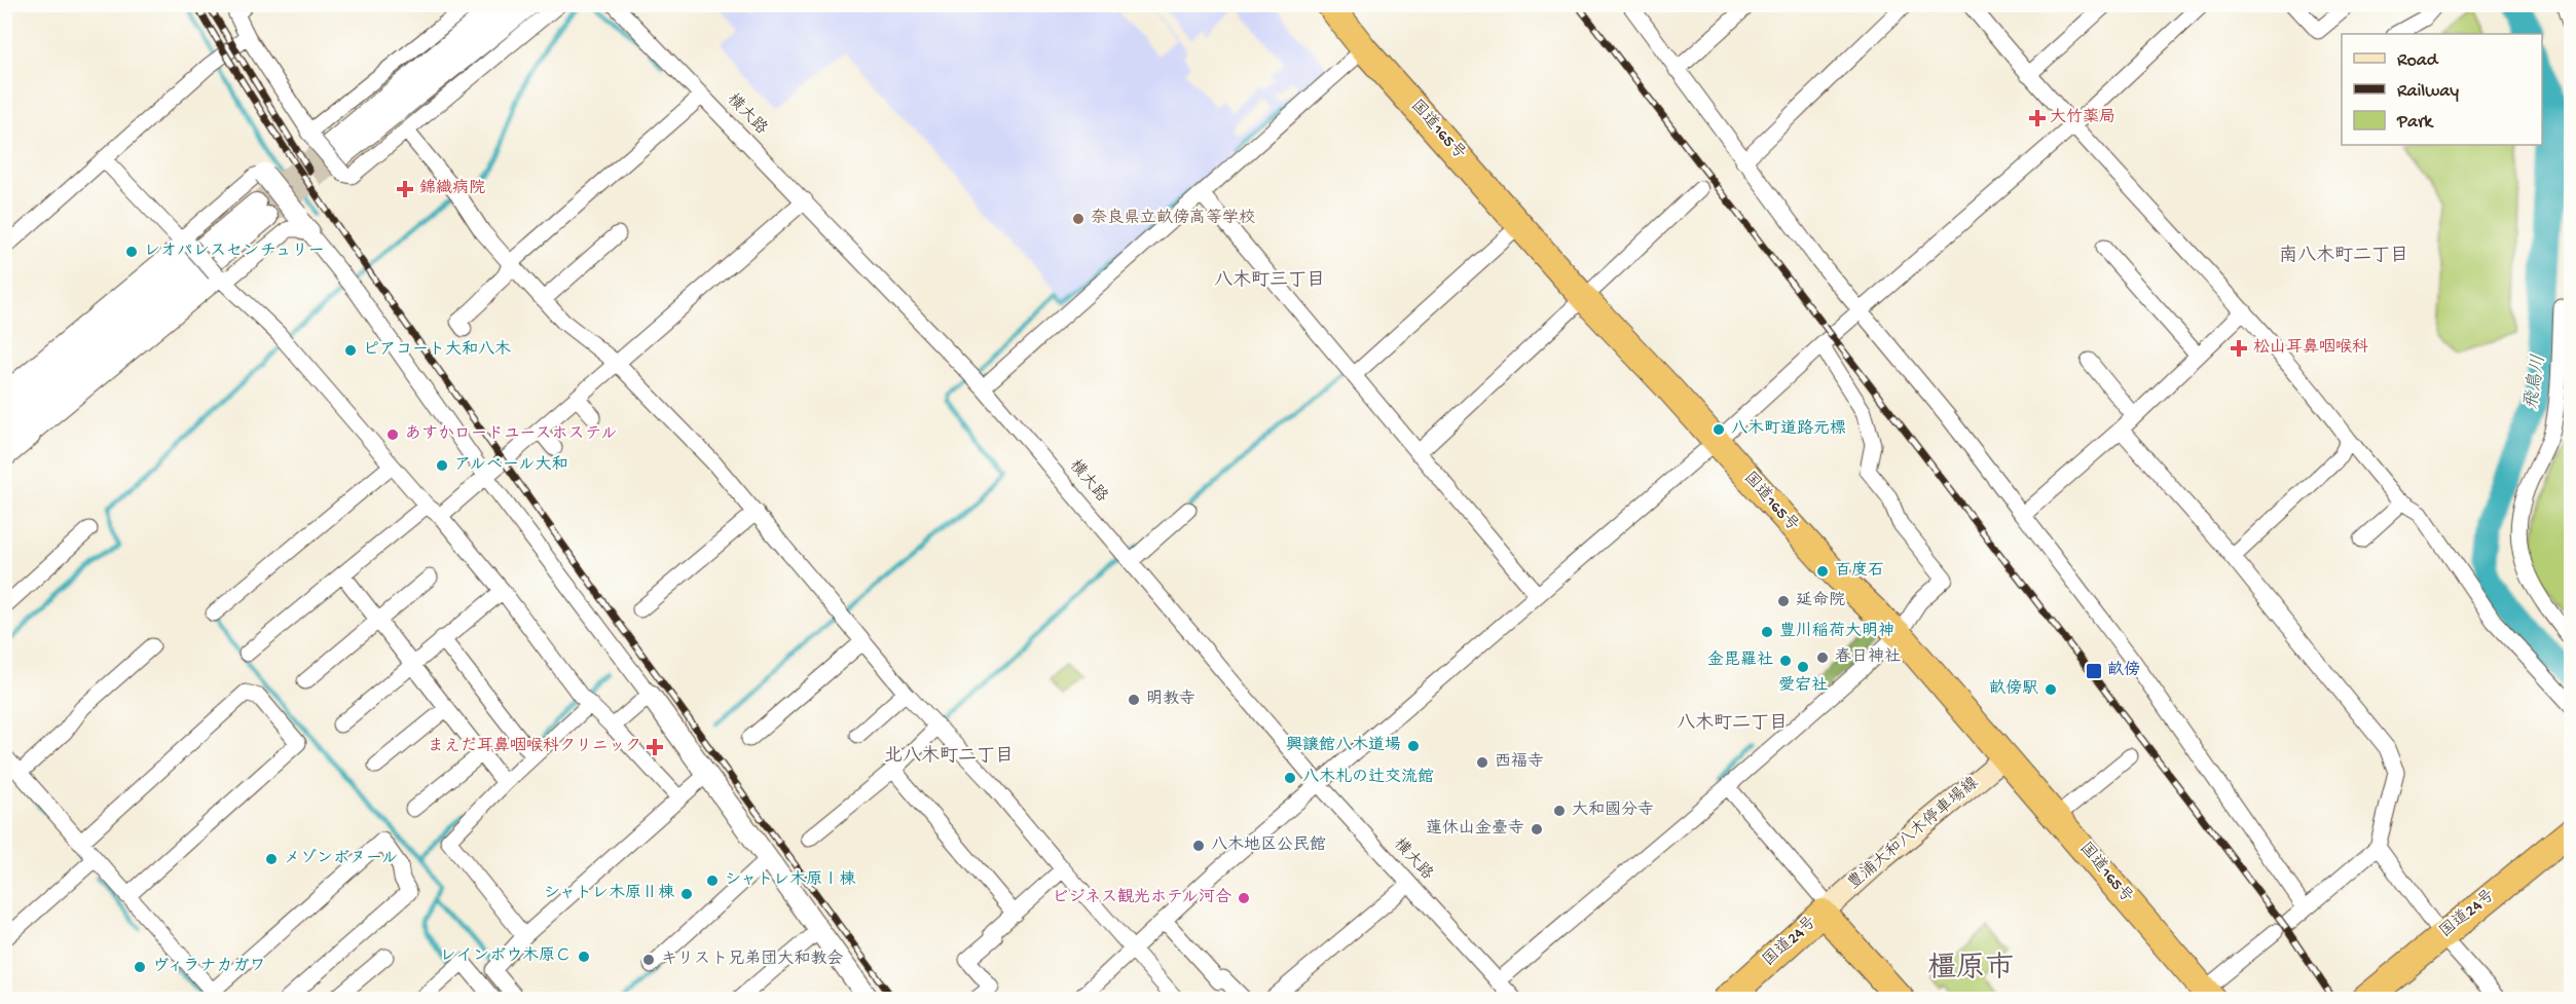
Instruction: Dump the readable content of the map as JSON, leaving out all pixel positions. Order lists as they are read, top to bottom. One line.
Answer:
{"streets":{"highway":["国道165号","国道24号"],"main road":["豊浦大和八木停車場線"],"street":["横大路"]},"crossings":[["国道165号","豊浦大和八木停車場線"],["豊浦大和八木停車場線","国道24号"]],"districts":["南八木町二丁目","八木町三丁目","八木町二丁目","北八木町二丁目","橿原市"],"water":["飛鳥川"],"places":{"health":["大竹薬局","錦織病院","松山耳鼻咽喉科","まえだ耳鼻咽喉科クリニック"],"other":["奈良県立畝傍高等学校","レオパレスセンチュリー","ピアコート大和八木","八木町道路元標","あすかロードユースホステル","アルベール大和","百度石","延命院","豊川稲荷大明神","春日神社","金毘羅社","愛宕社","畝傍駅","明教寺","興譲館八木道場","西福寺","八木札の辻交流館","大和國分寺","蓮休山金臺寺","八木地区公民館","メゾンボヌール","シャトレ木原Ⅰ棟","シャトレ木原Ⅱ棟","ビジネス観光ホテル河合","レインボウ木原Ｃ","キリスト兄弟団大和教会","ヴィラナカガワ"],"transit":["畝傍"]},"legend":["Road","Railway","Park"]}
